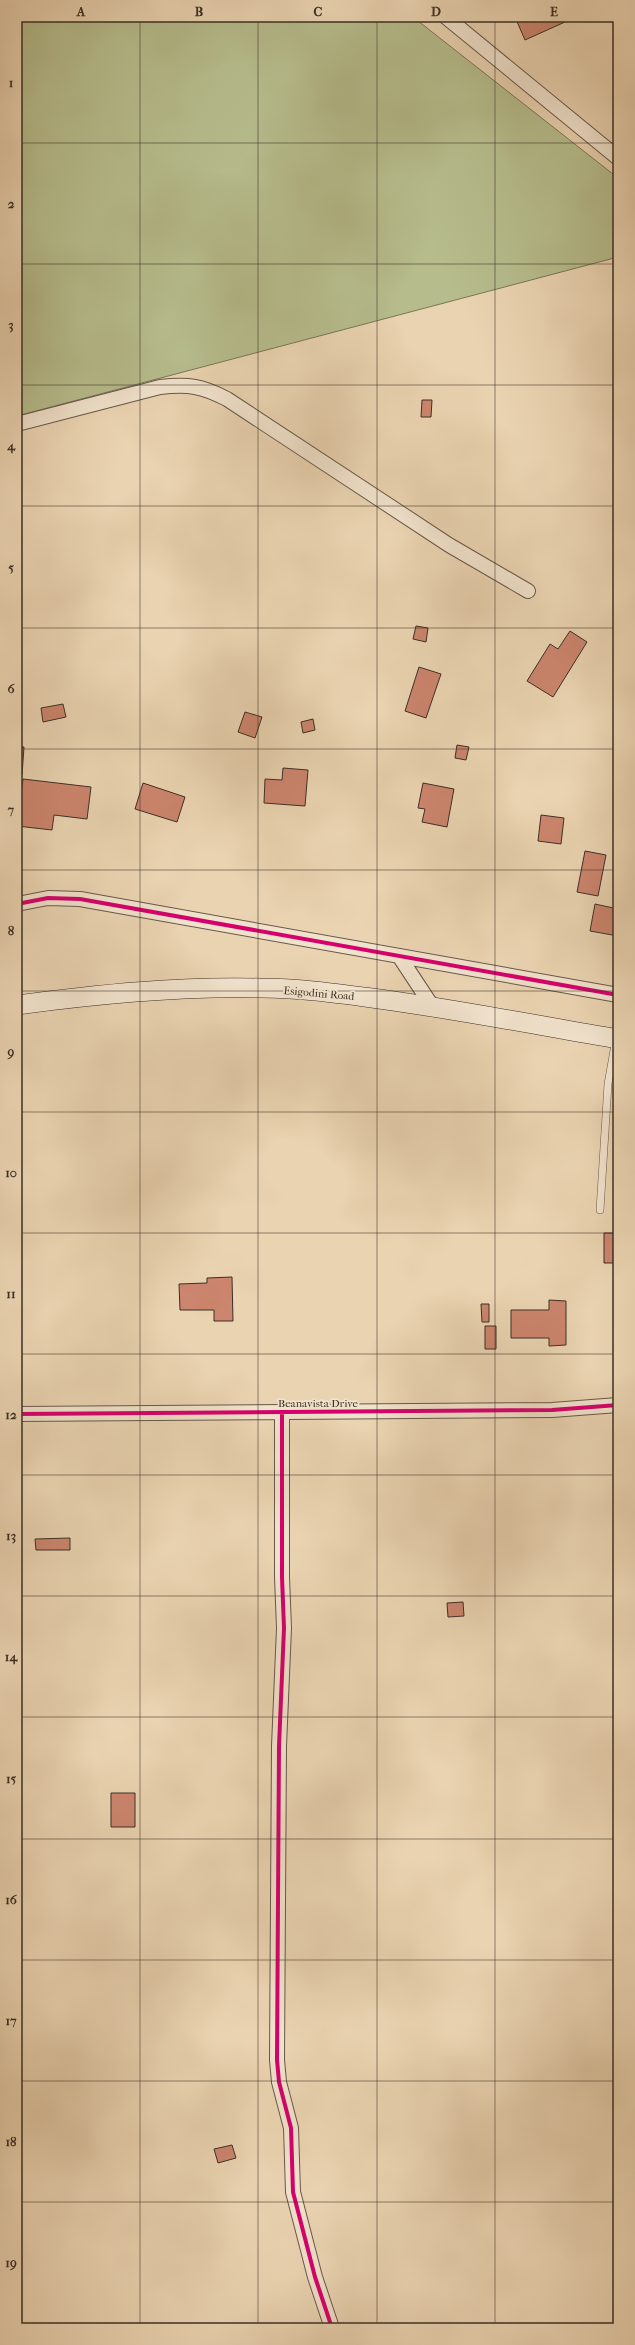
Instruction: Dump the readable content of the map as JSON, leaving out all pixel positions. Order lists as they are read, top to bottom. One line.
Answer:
{"streets":{"main road":["Esigodini Road"],"street":["Beanavista Drive"]},"grid":{"columns":["A","B","C","D","E"],"rows":["1","2","3","4","5","6","7","8","9","10","11","12","13","14","15","16","17","18","19"]}}
